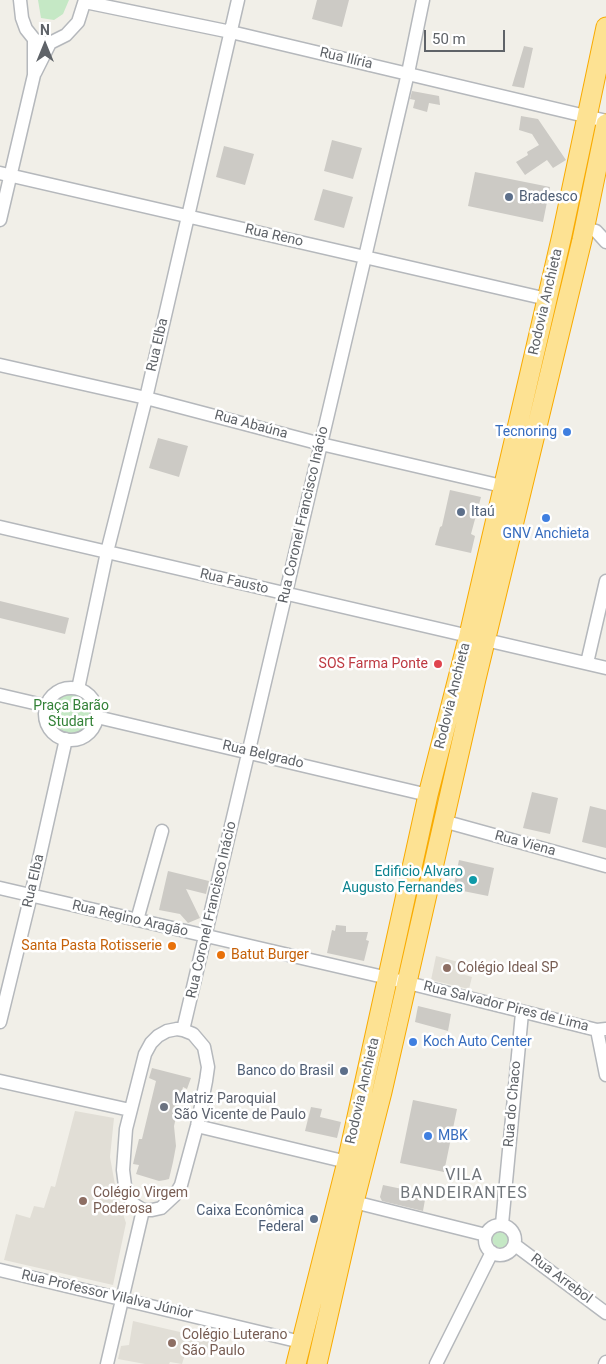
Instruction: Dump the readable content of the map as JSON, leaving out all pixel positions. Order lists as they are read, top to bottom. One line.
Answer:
{"streets":{"highway":["Rodovia Anchieta"],"street":["Rua Ilíria","Rua Reno","Rua Elba","Rua Abaúna","Rua Coronel Francisco Inácio","Rua Fausto","Rua Belgrado","Rua Viena","Rua Regino Aragão","Rua Salvador Pires de Lima","Rua do Chaco","Rua Arrebol","Rua Professor Vilalva Júnior"]},"crossings":[["Rua Ilíria","Rodovia Anchieta"],["Rua Ilíria","Rua Elba"],["Rua Ilíria","Rua Coronel Francisco Inácio"],["Rua Reno","Rodovia Anchieta"],["Rua Reno","Rua Elba"],["Rua Reno","Rua Coronel Francisco Inácio"],["Rodovia Anchieta","Rua Abaúna"],["Rodovia Anchieta","Rua Fausto"],["Rodovia Anchieta","Rua Belgrado"],["Rodovia Anchieta","Rua Viena"],["Rodovia Anchieta","Rua Regino Aragão"],["Rodovia Anchieta","Rua Salvador Pires de Lima"],["Rodovia Anchieta","Rua Professor Vilalva Júnior"],["Rua Elba","Rua Abaúna"],["Rua Elba","Rua Fausto"],["Rua Elba","Rua Belgrado"],["Rua Elba","Rua Regino Aragão"],["Rua Abaúna","Rua Coronel Francisco Inácio"],["Rua Coronel Francisco Inácio","Rua Fausto"],["Rua Coronel Francisco Inácio","Rua Belgrado"],["Rua Coronel Francisco Inácio","Rua Regino Aragão"],["Rua Regino Aragão","Rua Salvador Pires de Lima"],["Rua Salvador Pires de Lima","Rua do Chaco"],["Rua do Chaco","Rua Arrebol"]],"districts":["VILA BANDEIRANTES"],"parks":["Praça Barão Studart"],"places":["Bradesco","Tecnoring","Itaú","GNV Anchieta","SOS Farma Ponte","Edificio Alvaro Augusto Fernandes","Santa Pasta Rotisserie","Batut Burger","Colégio Ideal SP","Koch Auto Center","Banco do Brasil","Matriz Paroquial São Vicente de Paulo","MBK","Colégio Virgem Poderosa","Caixa Econômica Federal","Colégio Luterano São Paulo"],"scale_bar":"50 m","north":"top"}
